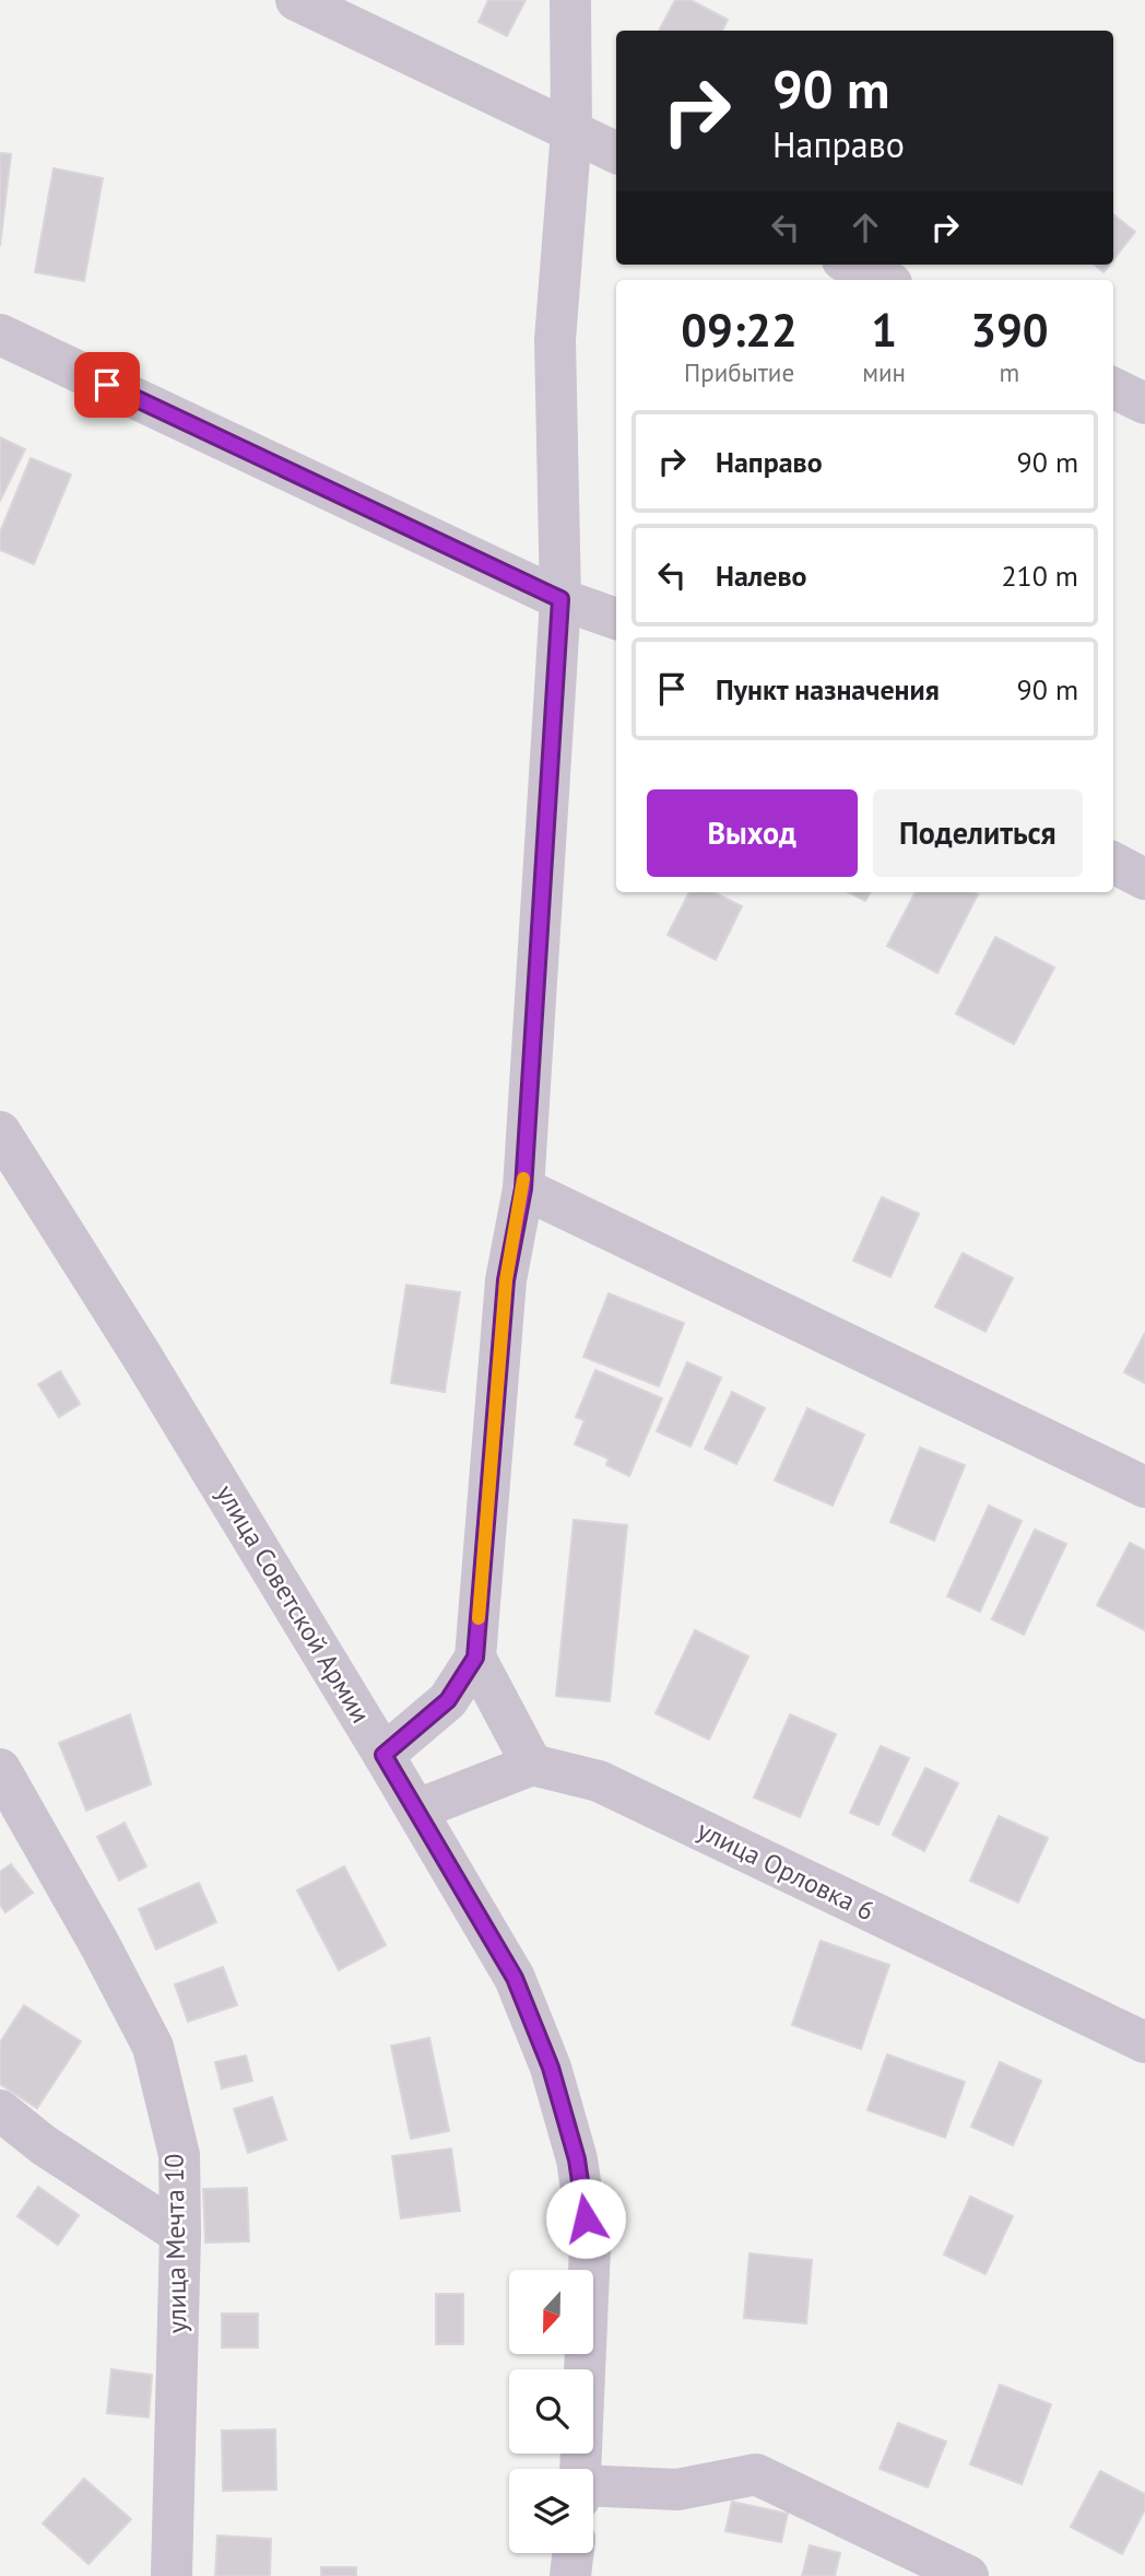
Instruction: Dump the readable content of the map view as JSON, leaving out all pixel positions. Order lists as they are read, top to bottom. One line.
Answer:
{"streets":{"street":["улица Советской Армии","улица Орловка 6","улица Мечта 10"]},"north":"bottom","page":{"turn":["90 m","Направо"],"eta":["09:22","Прибытие","1","мин","390","m"],"list":[{"name":"Направо","value":"90 m"},{"name":"Налево","value":"210 m"},{"name":"Пункт назначения","value":"90 m"}],"buttons":["Выход","Поделиться"]}}
